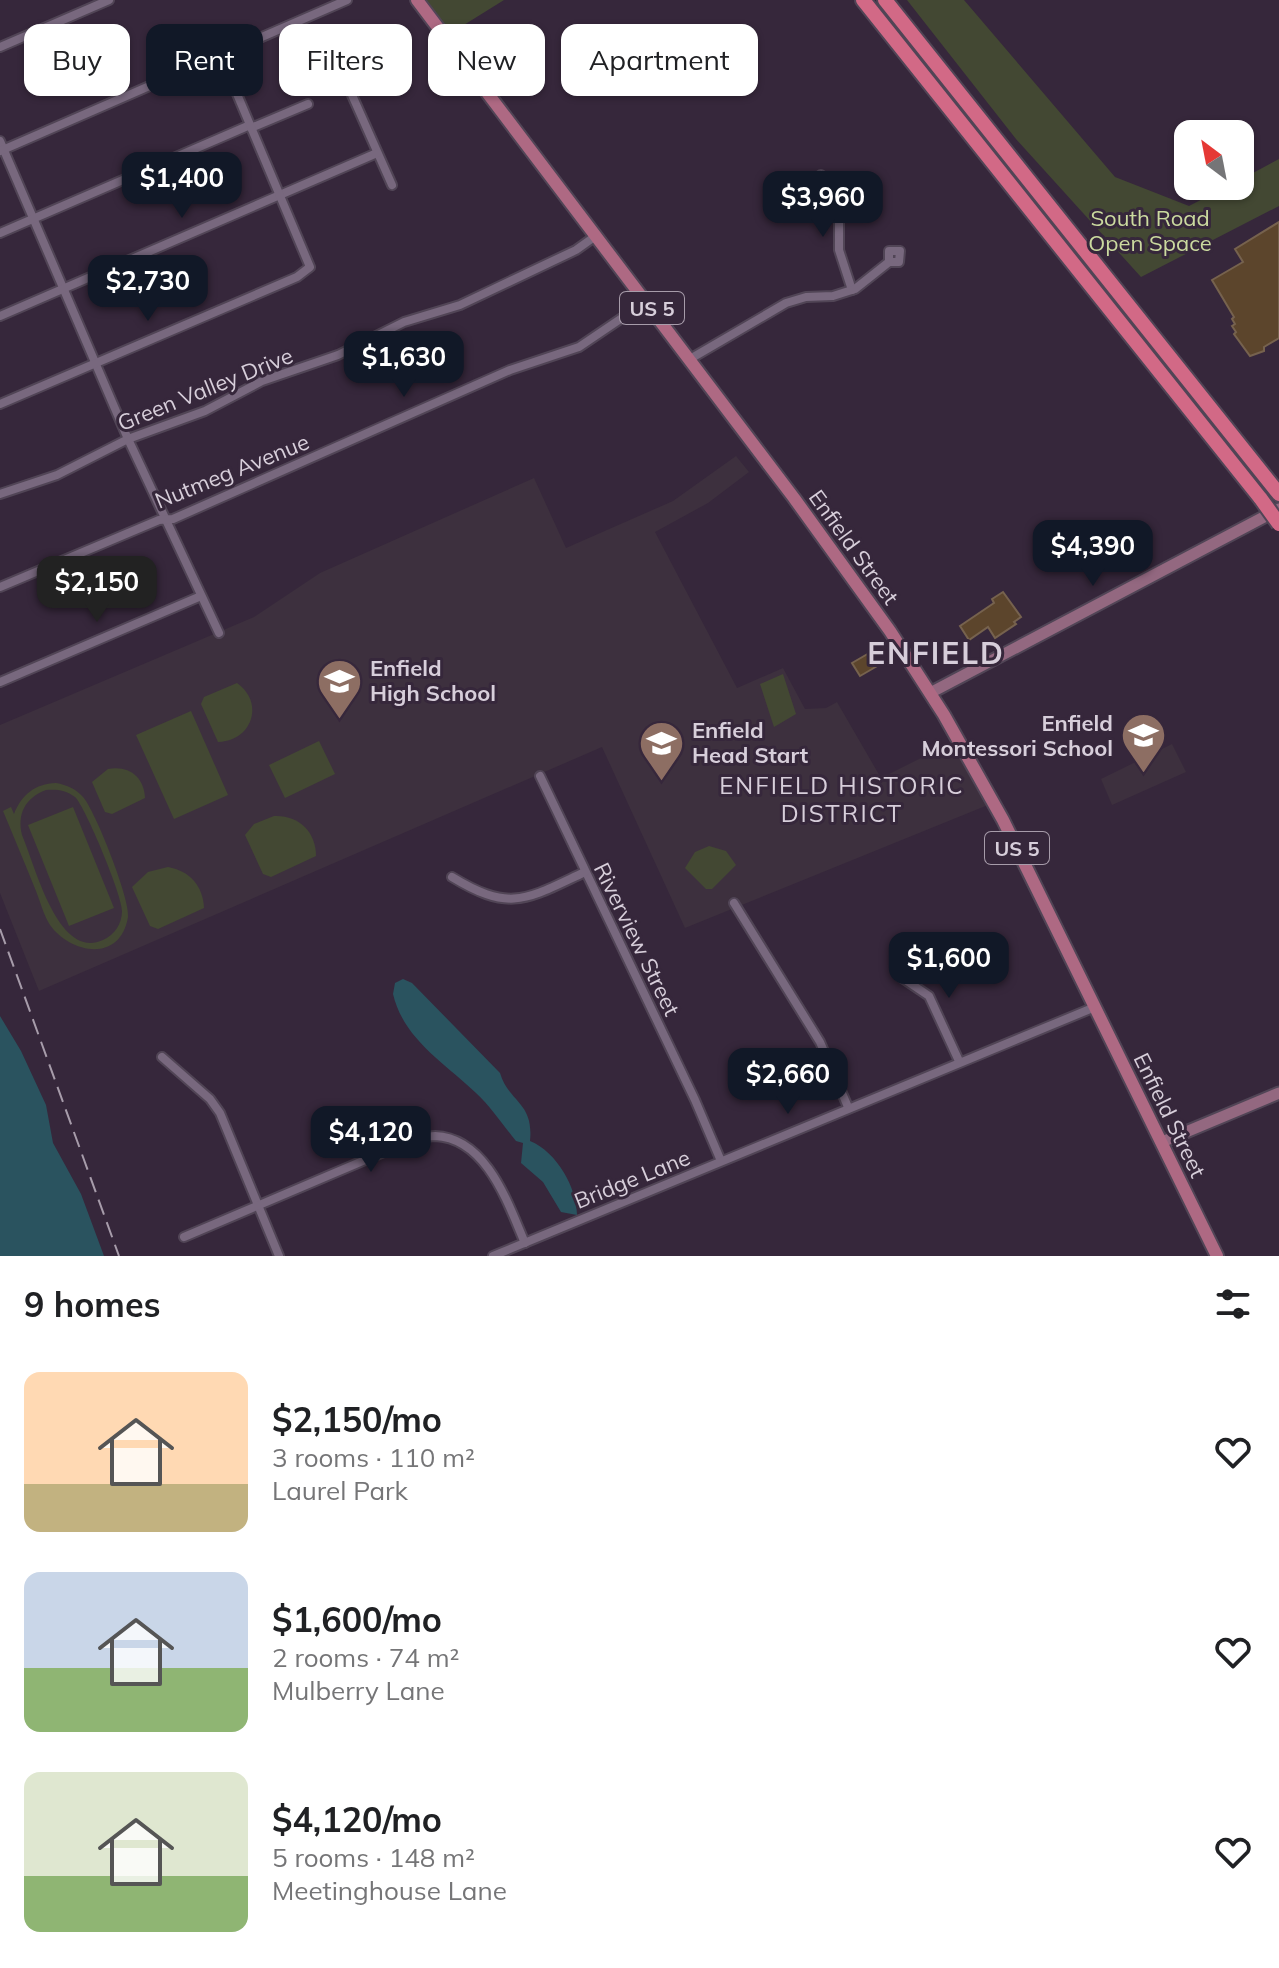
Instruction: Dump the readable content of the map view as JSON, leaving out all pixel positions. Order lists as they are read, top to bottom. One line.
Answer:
{"streets":{"main road":["US 5","Enfield Street"],"street":["Green Valley Drive","Nutmeg Avenue","Riverview Street","Bridge Lane"]},"crossings":[["Green Valley Drive","Enfield Street"],["Nutmeg Avenue","Enfield Street"],["Enfield Street","Bridge Lane"],["Riverview Street","Bridge Lane"]],"districts":["ENFIELD","ENFIELD HISTORIC DISTRICT"],"parks":["South Road Open Space"],"places":{"school or university":["Enfield High School","Enfield Montessori School","Enfield Head Start"]},"north":"top left","page":{"chip":["Buy","Rent","Filters","New","Apartment"],"price":["$1,400","$3,960","$2,730","$1,630","$4,390","$2,150","$1,600","$2,660","$4,120"],"heading":"9 homes","list":[{"name":"$2,150/mo","note":"3 rooms · 110 m² · Laurel Park"},{"name":"$1,600/mo","note":"2 rooms · 74 m² · Mulberry Lane"},{"name":"$4,120/mo","note":"5 rooms · 148 m² · Meetinghouse Lane"}]}}
